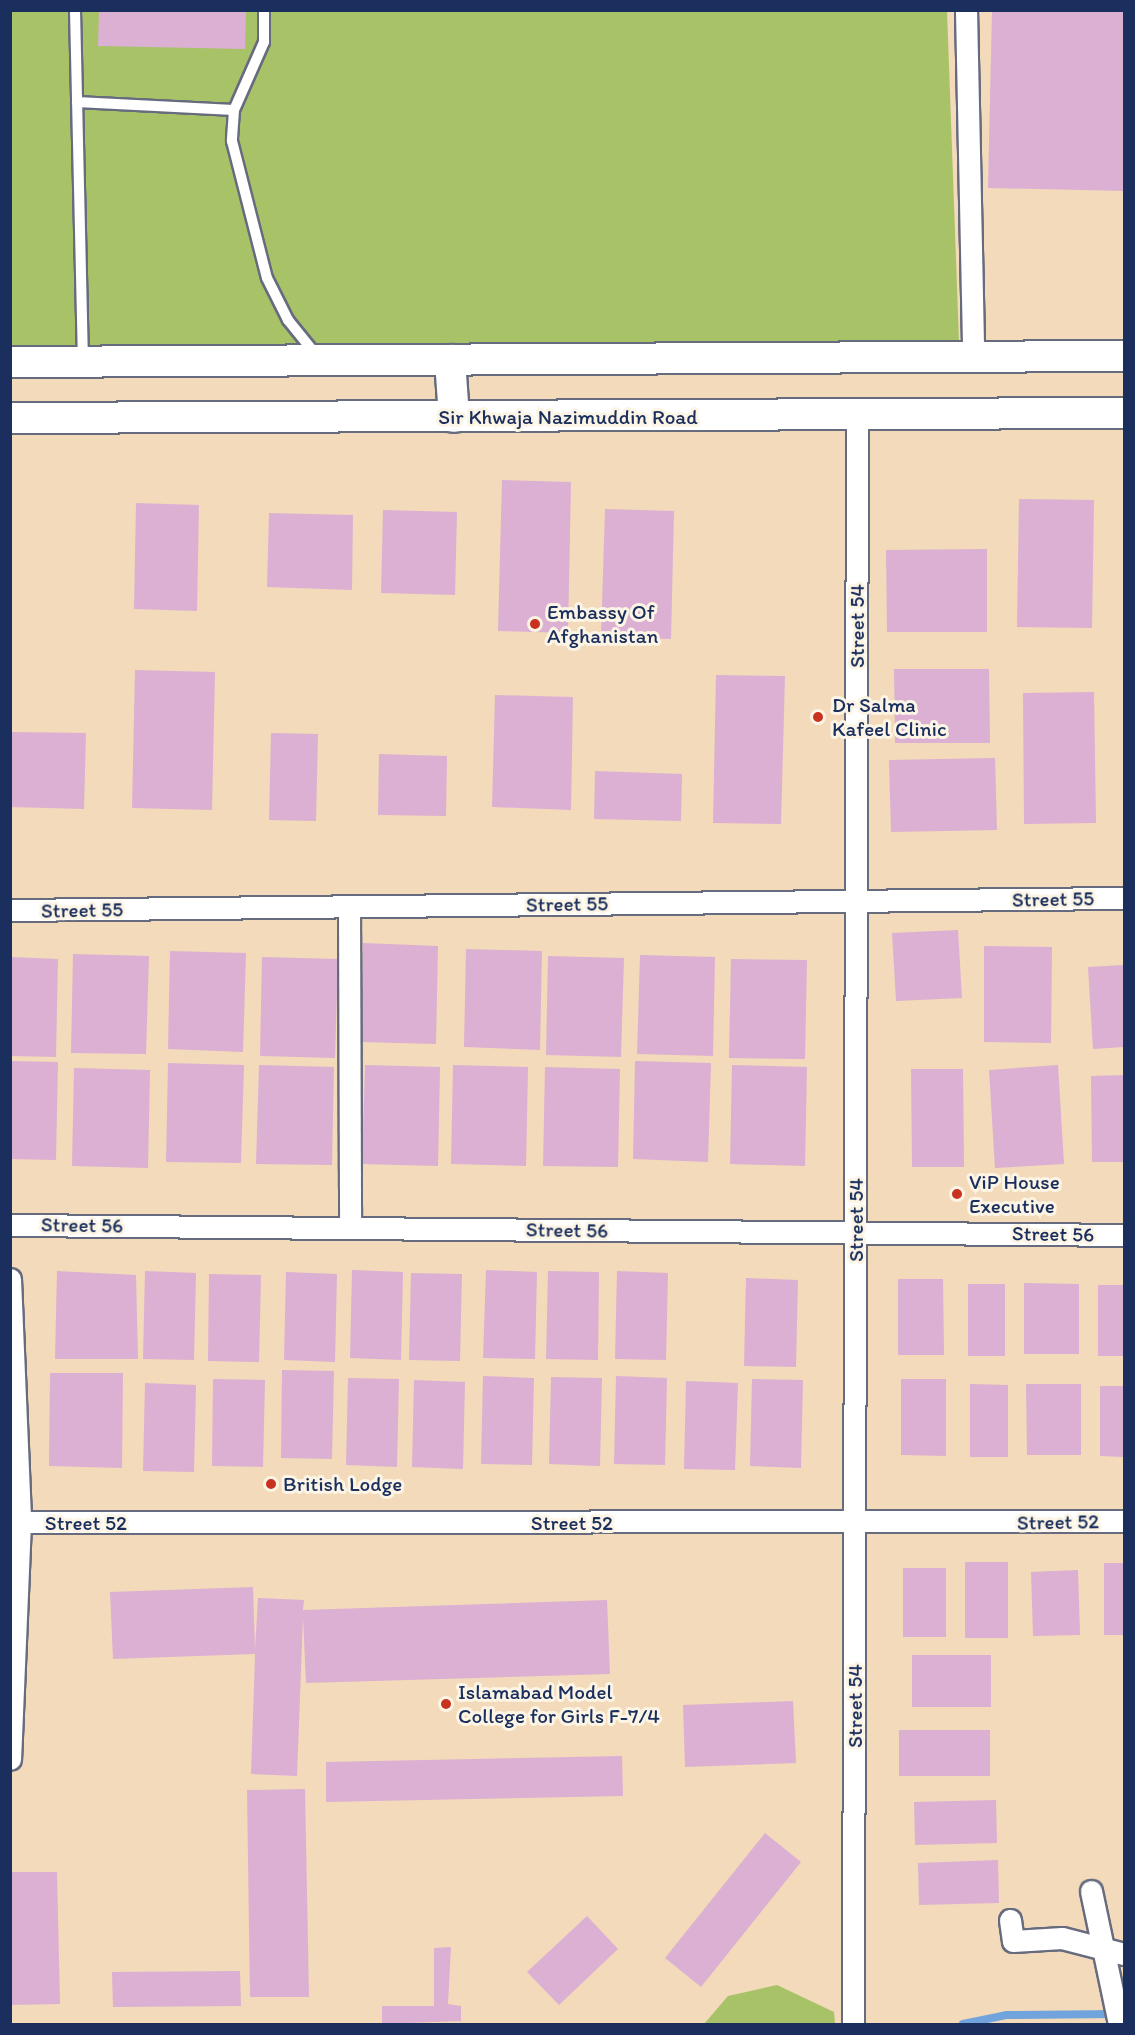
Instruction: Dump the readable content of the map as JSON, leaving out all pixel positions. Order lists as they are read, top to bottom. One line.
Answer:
{"streets":{"main road":["Sir Khwaja Nazimuddin Road"],"street":["Street 54","Street 55","Street 56","Street 52"]},"crossings":[["Sir Khwaja Nazimuddin Road","Street 54"],["Street 54","Street 55"],["Street 54","Street 56"],["Street 54","Street 52"]],"places":["Embassy Of Afghanistan","Dr Salma Kafeel Clinic","ViP House Executive","British Lodge","Islamabad Model College for Girls F-7/4"]}
